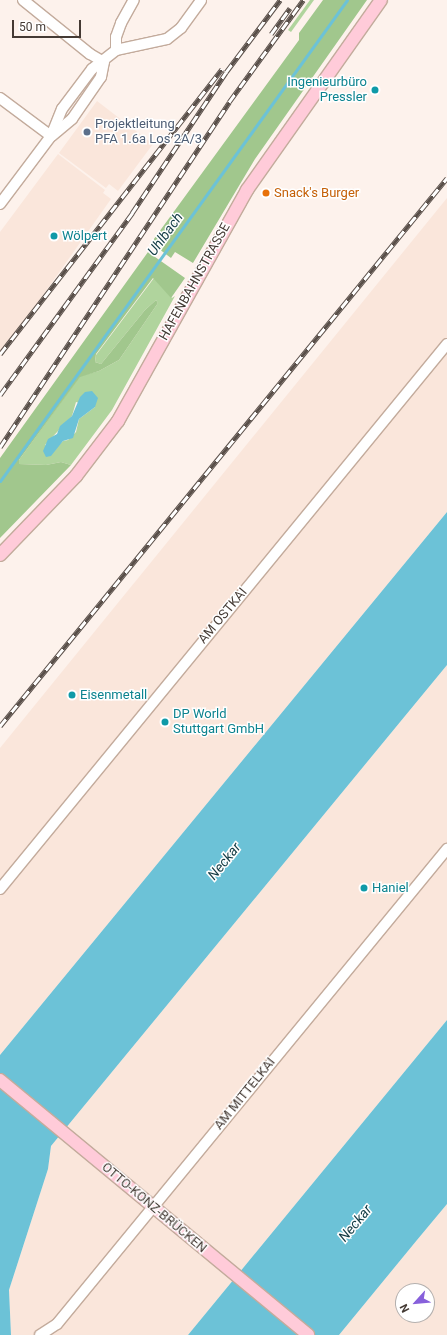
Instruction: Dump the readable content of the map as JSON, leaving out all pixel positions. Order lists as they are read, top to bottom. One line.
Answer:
{"streets":{"main road":["HAFENBAHNSTRASSE","OTTO-KONZ-BRÜCKEN"],"street":["AM OSTKAI","AM MITTELKAI"]},"crossings":[["AM MITTELKAI","OTTO-KONZ-BRÜCKEN"]],"water":["Uhlbach","Neckar"],"places":["Ingenieurbüro Pressler","Projektleitung PFA 1.6a Los 2A/3","Snack's Burger","Wölpert","Eisenmetall","DP World Stuttgart GmbH","Haniel"],"scale_bar":"50 m","north":"bottom left"}
